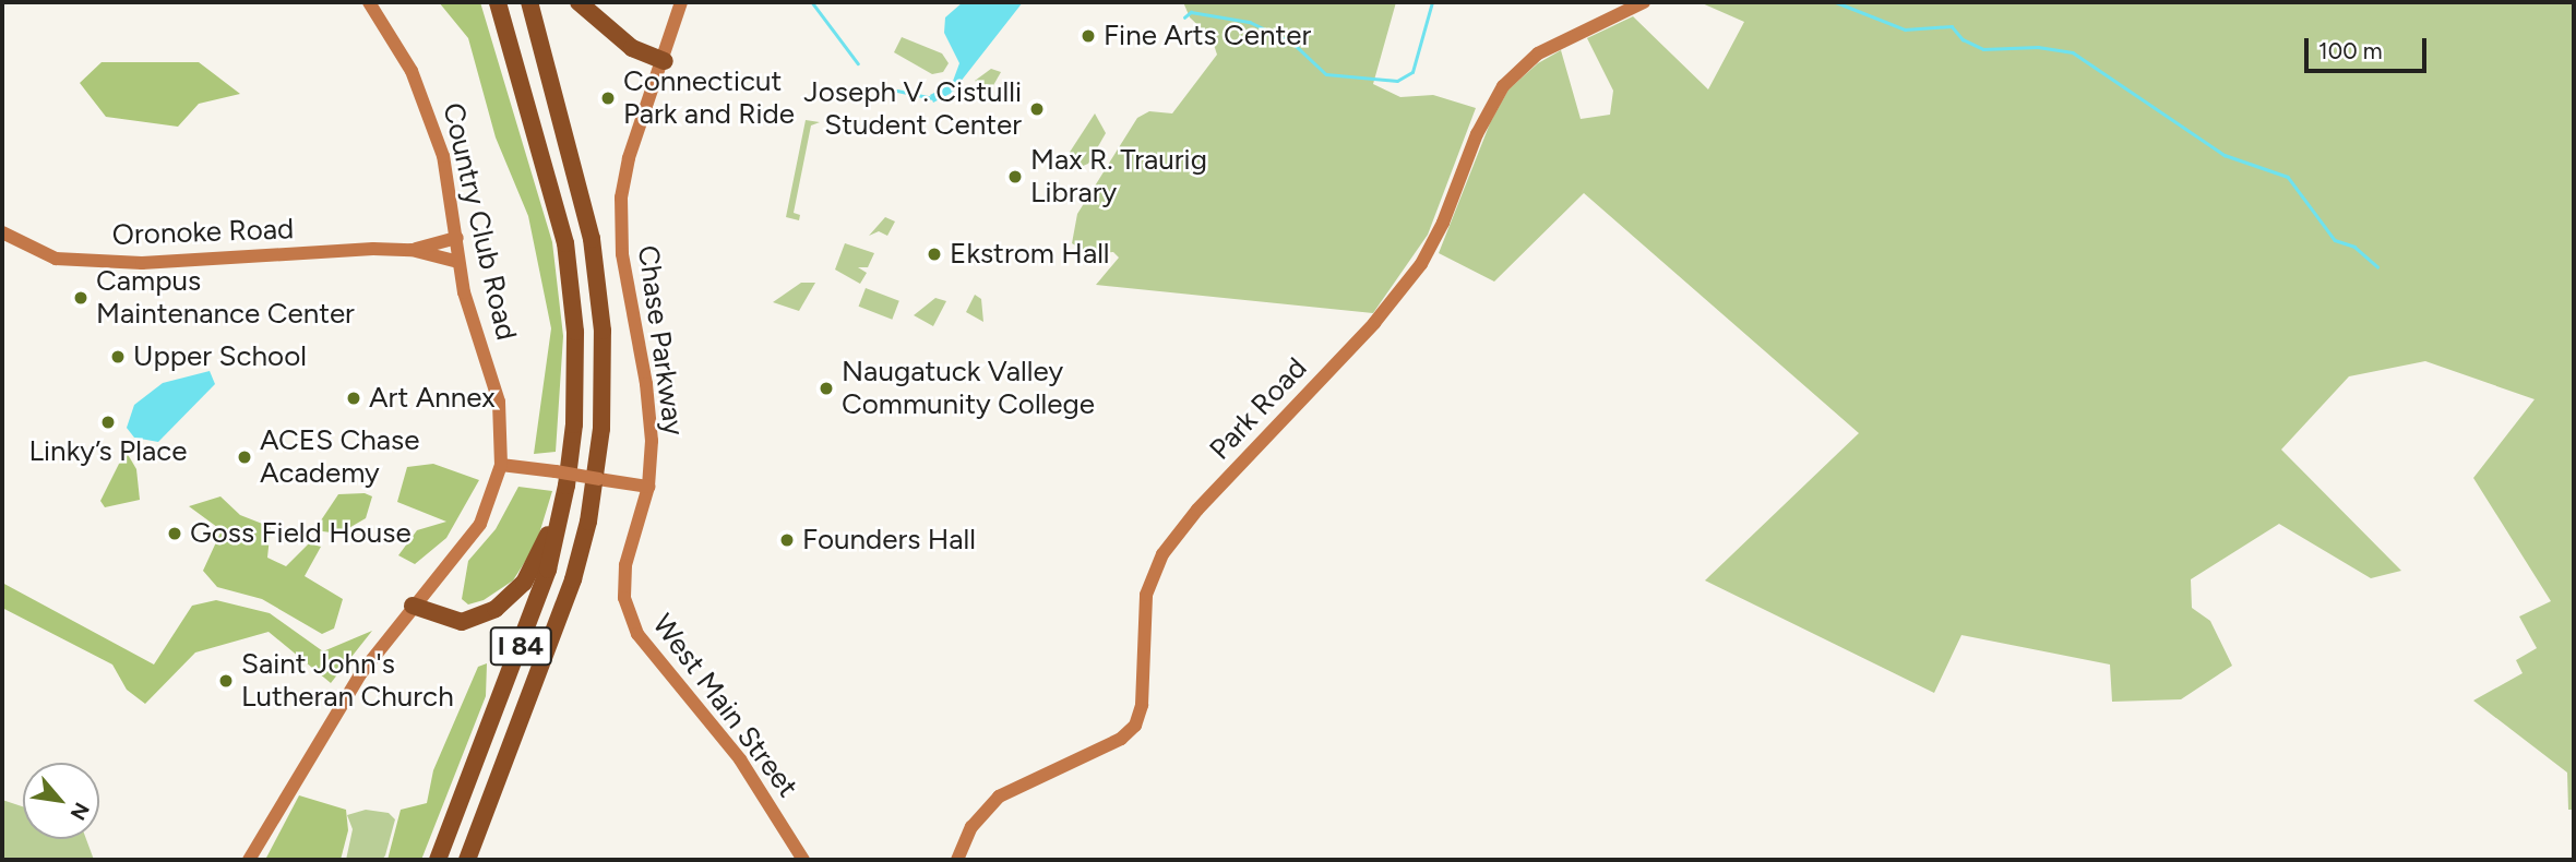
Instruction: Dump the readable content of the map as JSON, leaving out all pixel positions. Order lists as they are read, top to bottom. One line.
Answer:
{"streets":{"highway":["I 84"],"main road":["Country Club Road","Oronoke Road","Chase Parkway","Park Road","West Main Street"]},"crossings":[["Country Club Road","Oronoke Road"],["Chase Parkway","West Main Street"]],"places":["Fine Arts Center","Connecticut Park and Ride","Joseph V. Cistulli Student Center","Max R. Traurig Library","Ekstrom Hall","Campus Maintenance Center","Upper School","Naugatuck Valley Community College","Art Annex","Linky’s Place","ACES Chase Academy","Goss Field House","Founders Hall","Saint John's Lutheran Church"],"scale_bar":"100 m","north":"bottom right"}
